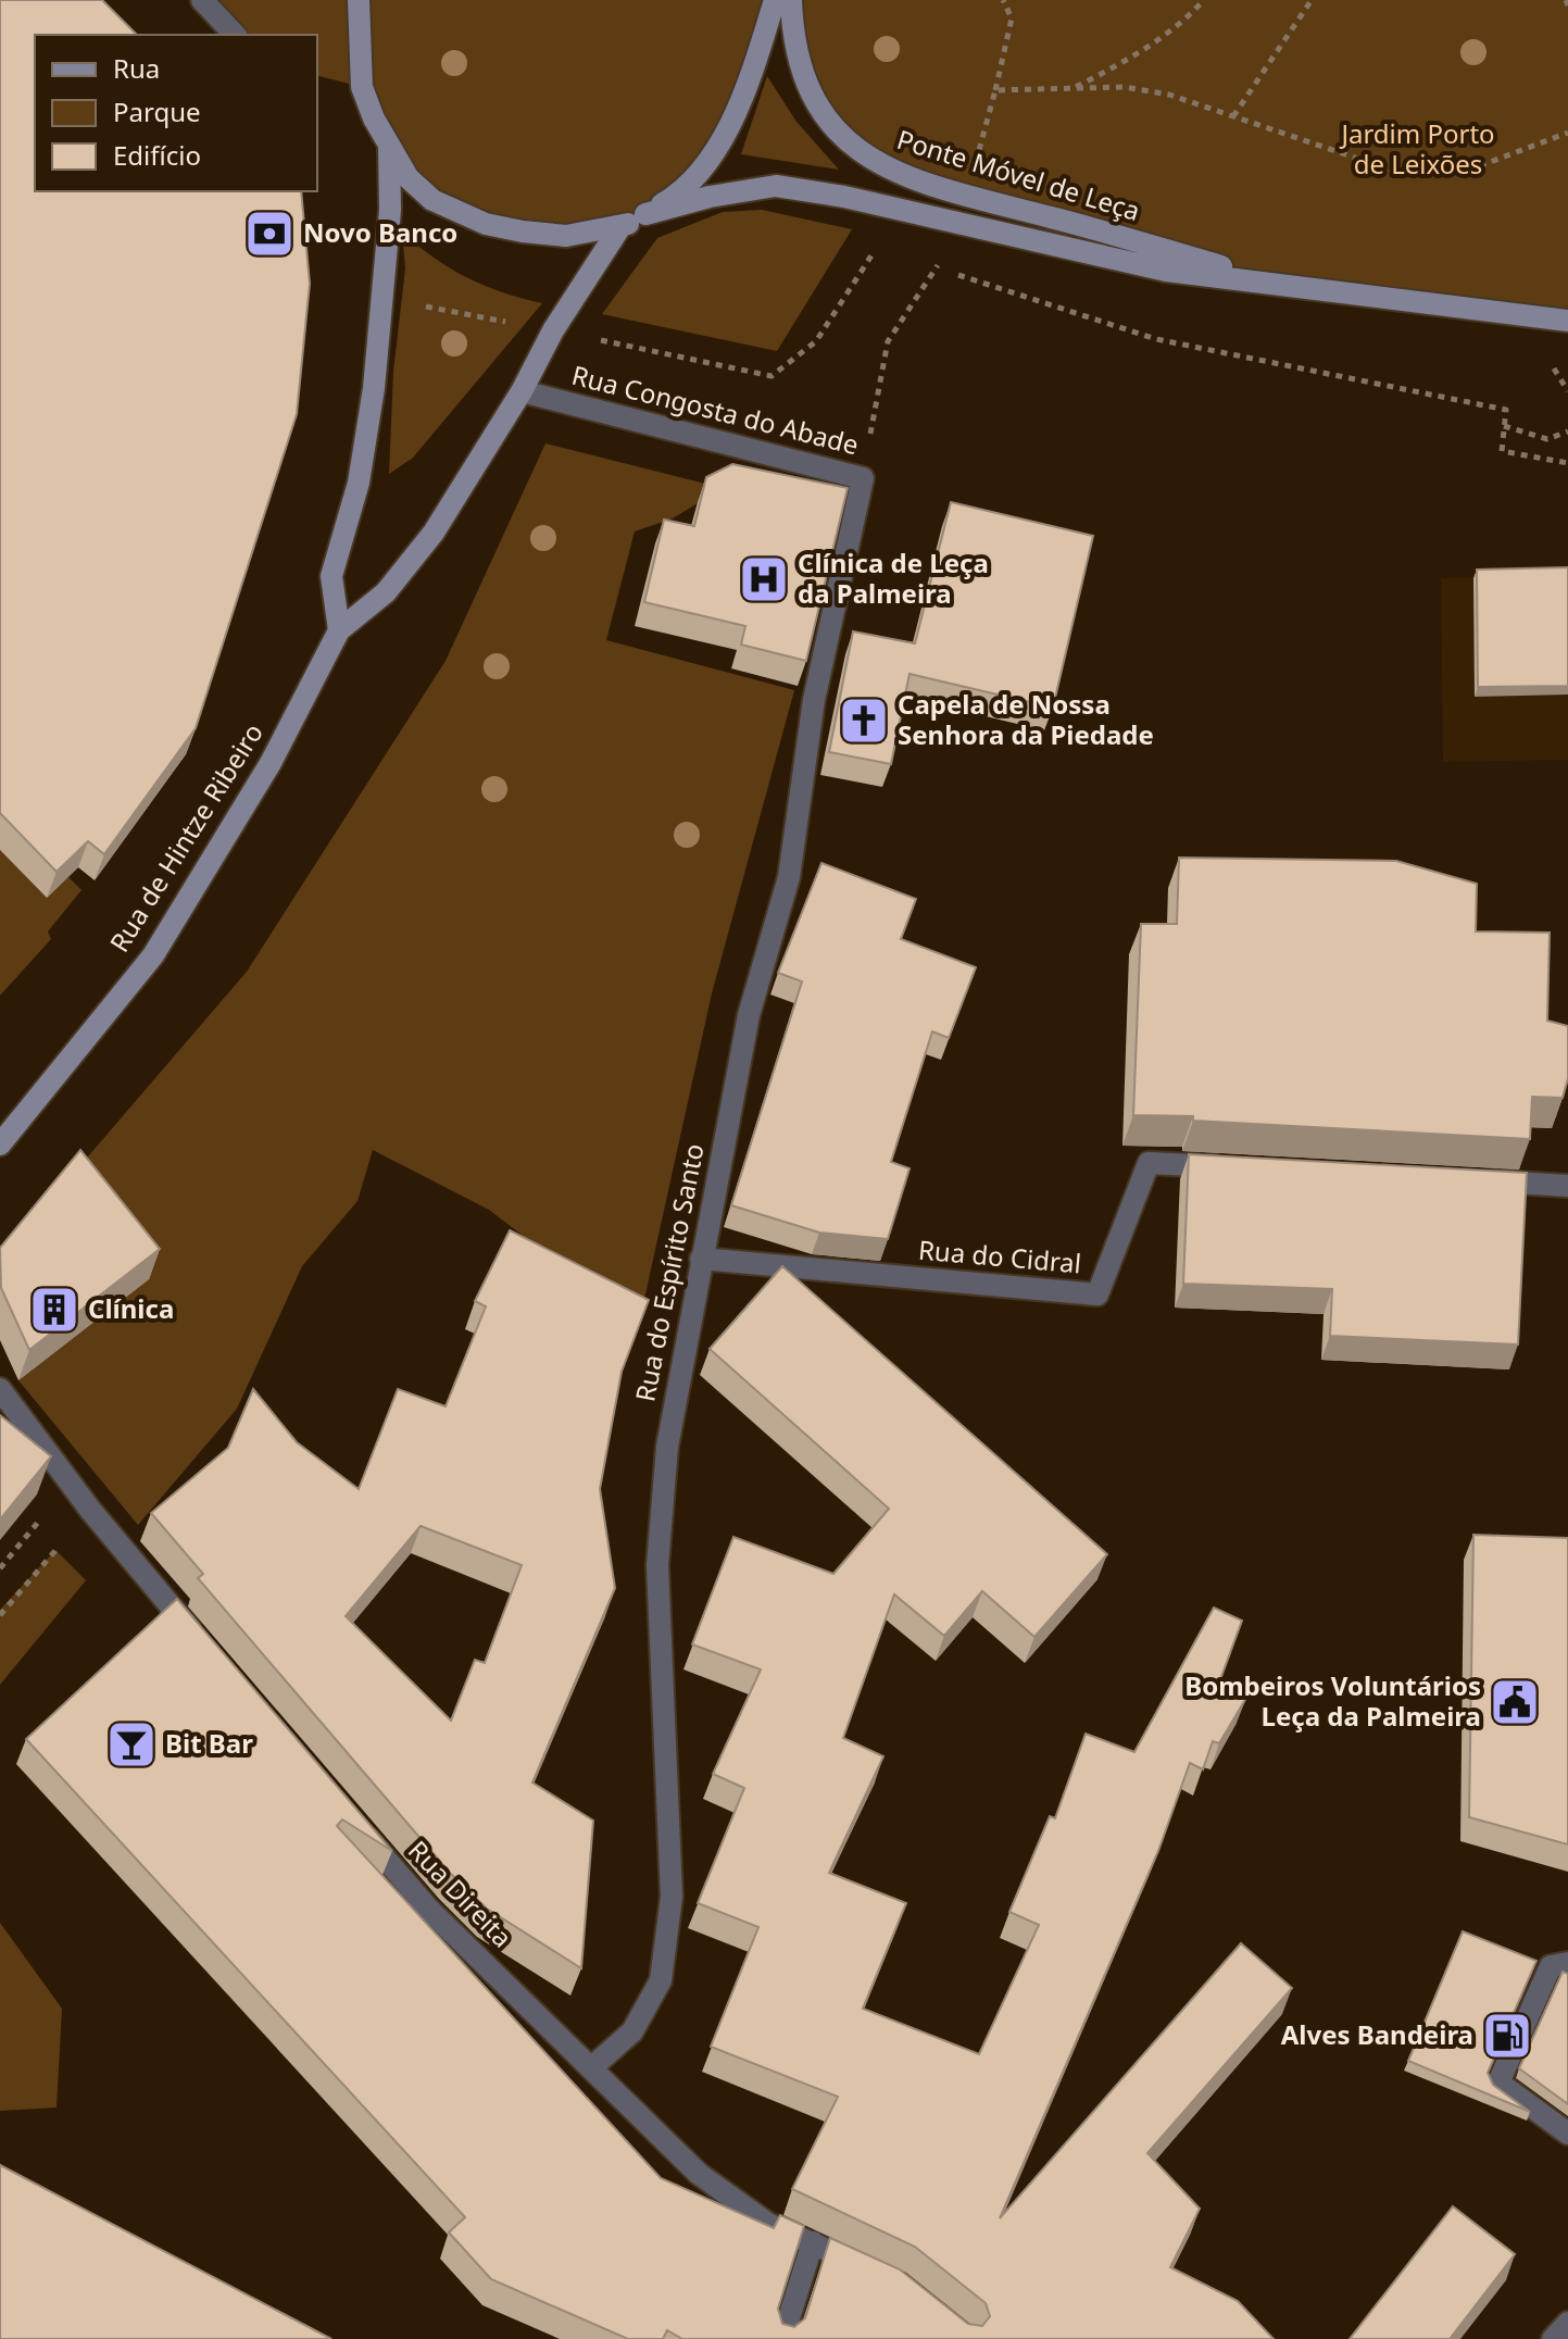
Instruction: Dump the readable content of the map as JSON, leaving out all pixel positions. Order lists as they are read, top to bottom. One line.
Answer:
{"streets":{"main road":["Ponte Móvel de Leça","Rua de Hintze Ribeiro"],"street":["Rua Congosta do Abade","Rua do Cidral","Rua do Espírito Santo","Rua Direita"]},"crossings":[["Rua Congosta do Abade","Rua de Hintze Ribeiro"],["Rua Congosta do Abade","Rua do Espírito Santo"],["Rua do Cidral","Rua do Espírito Santo"],["Rua do Espírito Santo","Rua Direita"]],"parks":["Jardim Porto de Leixões"],"places":{"bank":["Novo Banco"],"hospital":["Clínica de Leça da Palmeira"],"church":["Capela de Nossa Senhora da Piedade"],"building":["Clínica"],"public building":["Bombeiros Voluntários Leça da Palmeira"],"bar":["Bit Bar"],"fuel station":["Alves Bandeira"]},"legend":["Rua","Parque","Edifício"]}
